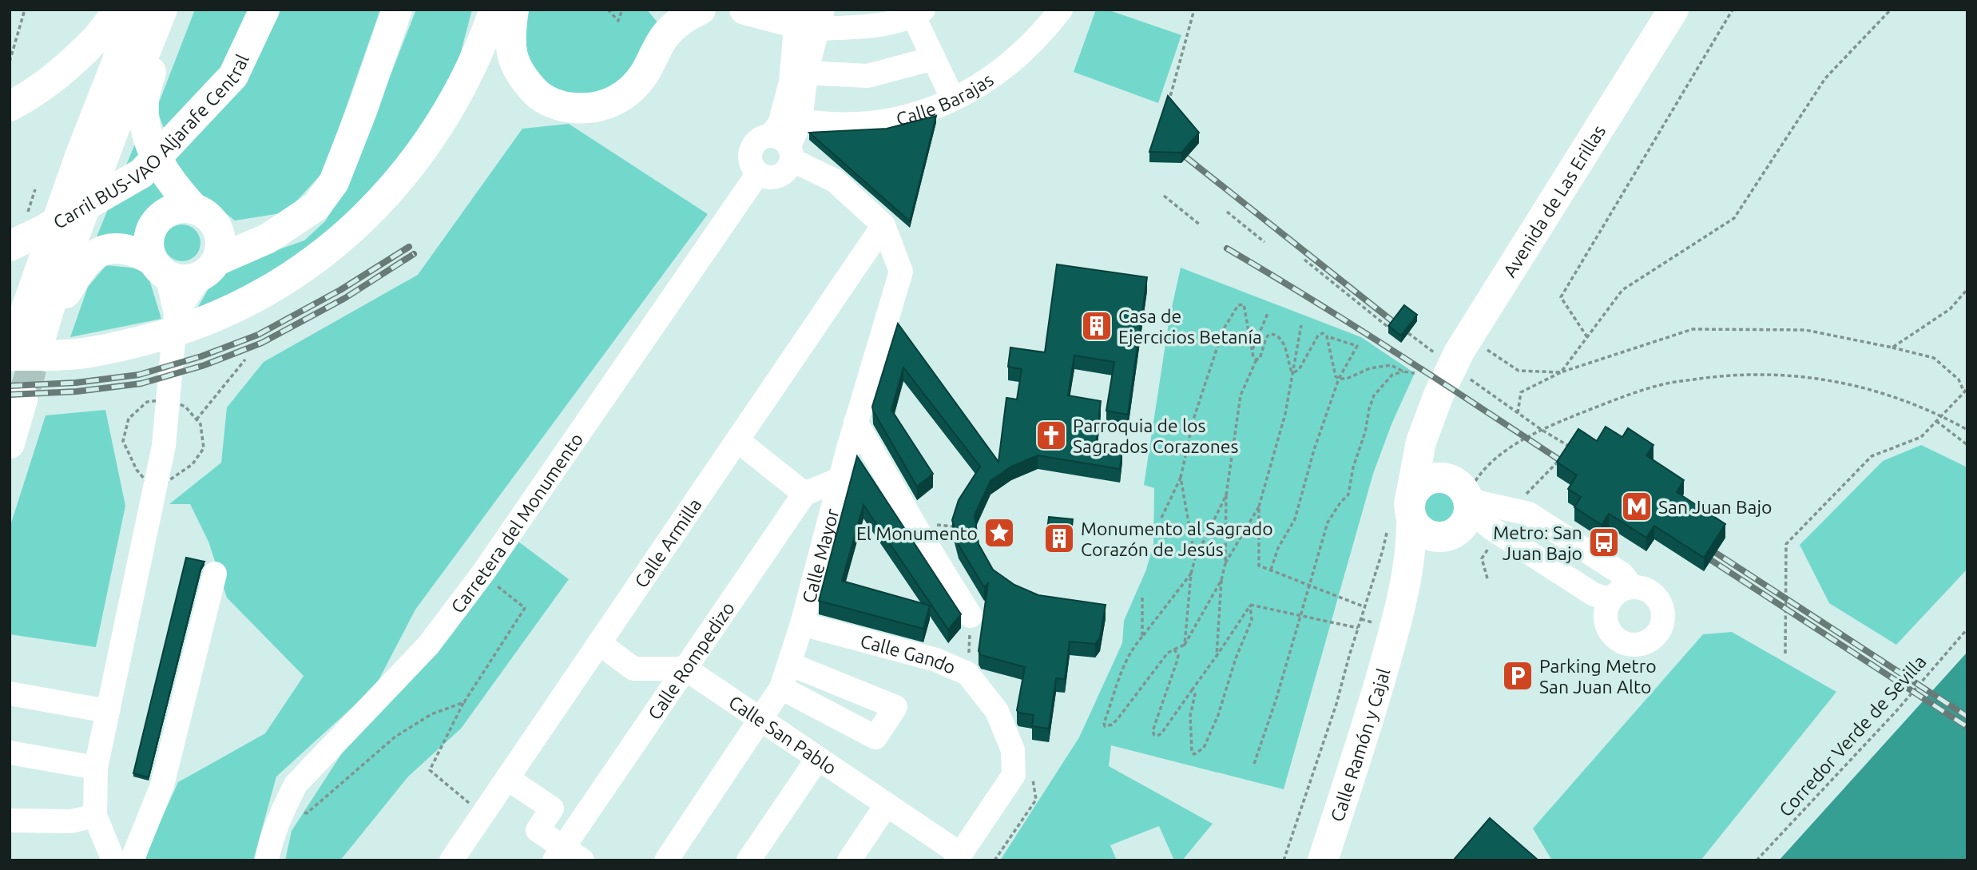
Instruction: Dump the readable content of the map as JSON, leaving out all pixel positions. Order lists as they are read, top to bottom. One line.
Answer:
{"streets":{"main road":["Carril BUS-VAO Aljarafe Central","Avenida de Las Erillas","Calle Ramón y Cajal"],"street":["Calle Barajas","Carretera del Monumento","Calle Armilla","Calle Mayor","Calle Gando","Calle Rompedizo","Calle San Pablo"],"path":["Corredor Verde de Sevilla"]},"crossings":[["Avenida de Las Erillas","Calle Ramón y Cajal"],["Calle Armilla","Calle Mayor"],["Calle Mayor","Calle Gando"],["Calle Mayor","Calle San Pablo"],["Calle Gando","Calle San Pablo"],["Calle Rompedizo","Calle San Pablo"]],"places":{"building":["Casa de Ejercicios Betanía","Monumento al Sagrado Corazón de Jesús"],"church":["Parroquia de los Sagrados Corazones"],"metro station":["San Juan Bajo"],"place":["El Monumento"],"bus stop":["Metro: San Juan Bajo"],"parking":["Parking Metro San Juan Alto"]}}
